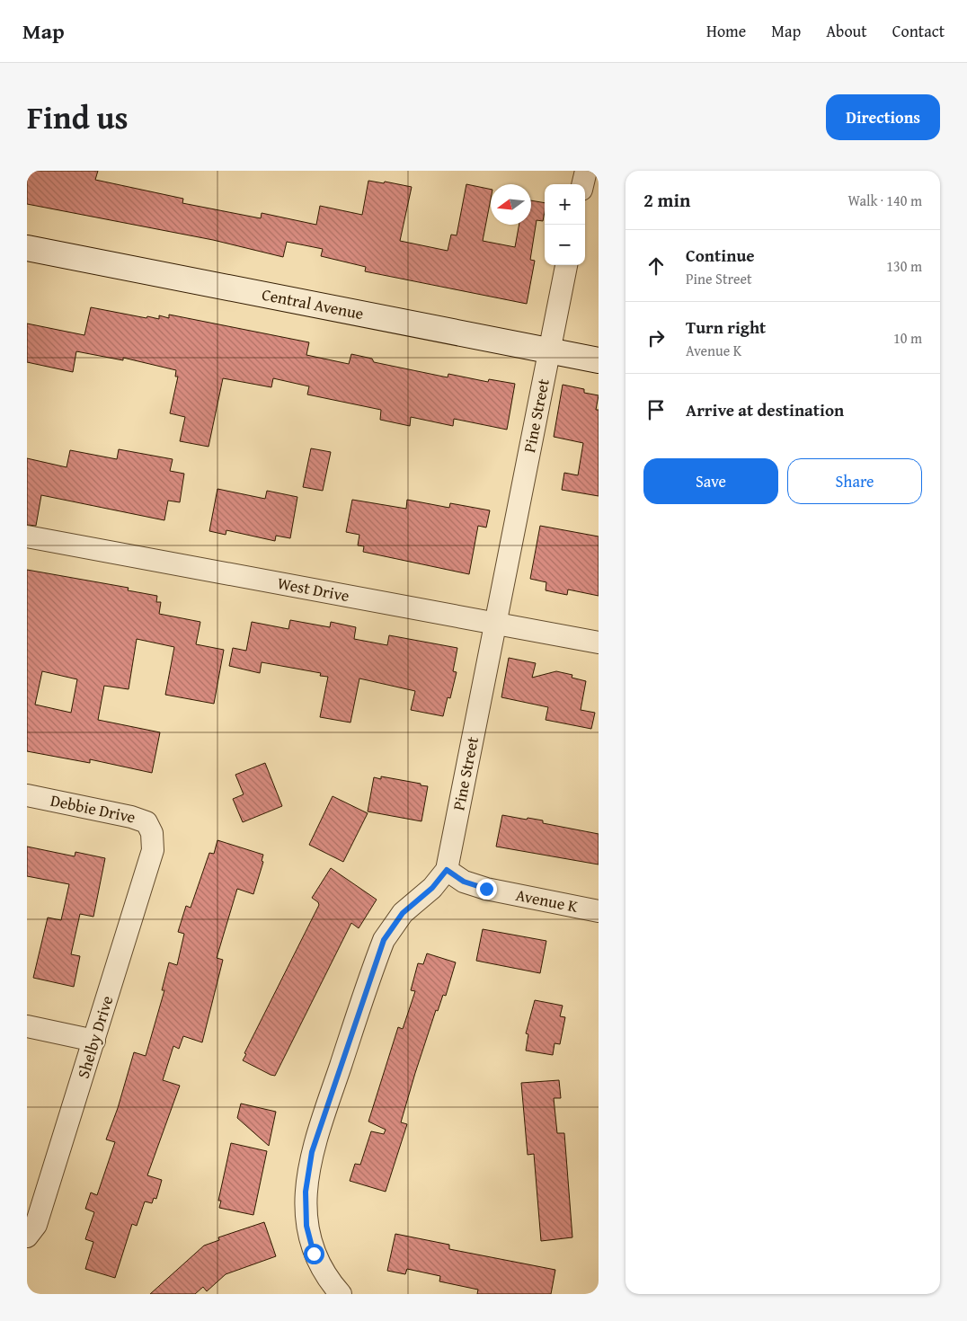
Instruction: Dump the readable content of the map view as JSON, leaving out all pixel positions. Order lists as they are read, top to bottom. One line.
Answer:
{"streets":{"street":["Central Avenue","Pine Street","West Drive","Debbie Drive","Avenue K","Shelby Drive"]},"crossings":[["Central Avenue","Pine Street"],["Pine Street","West Drive"],["Pine Street","Avenue K"],["Debbie Drive","Shelby Drive"]],"north":"left","page":{"header":"Map","nav":["Home","Map","About","Contact"],"title":"Find us","buttons":["Directions",["Save","Share"]],"heading":["2 min","Walk · 140 m"],"map_buttons":["+","−"],"list":[["Continue","Pine Street","130 m"],["Turn right","Avenue K","10 m"],"Arrive at destination"]}}
